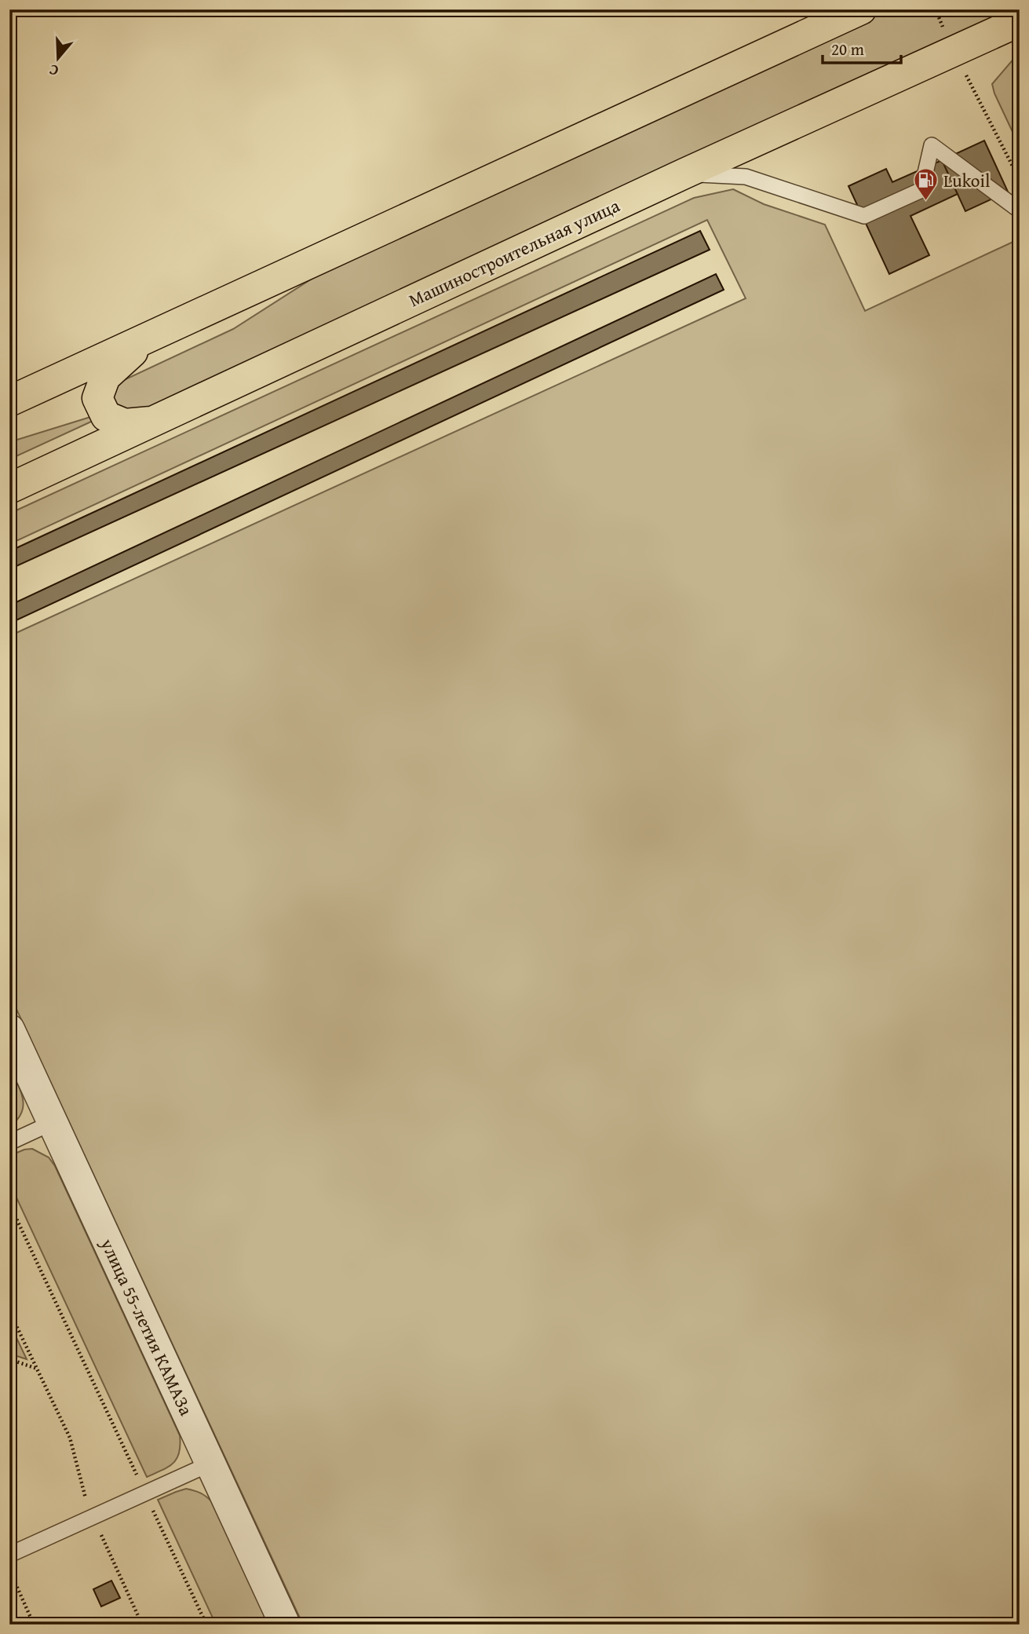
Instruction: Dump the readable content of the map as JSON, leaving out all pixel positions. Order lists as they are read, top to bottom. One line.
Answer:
{"streets":{"main road":["Машиностроительная улица"],"street":["улица 55-летия КАМАЗа"]},"places":{"fuel station":["Lukoil"]},"scale_bar":"20 m","north":"bottom"}
